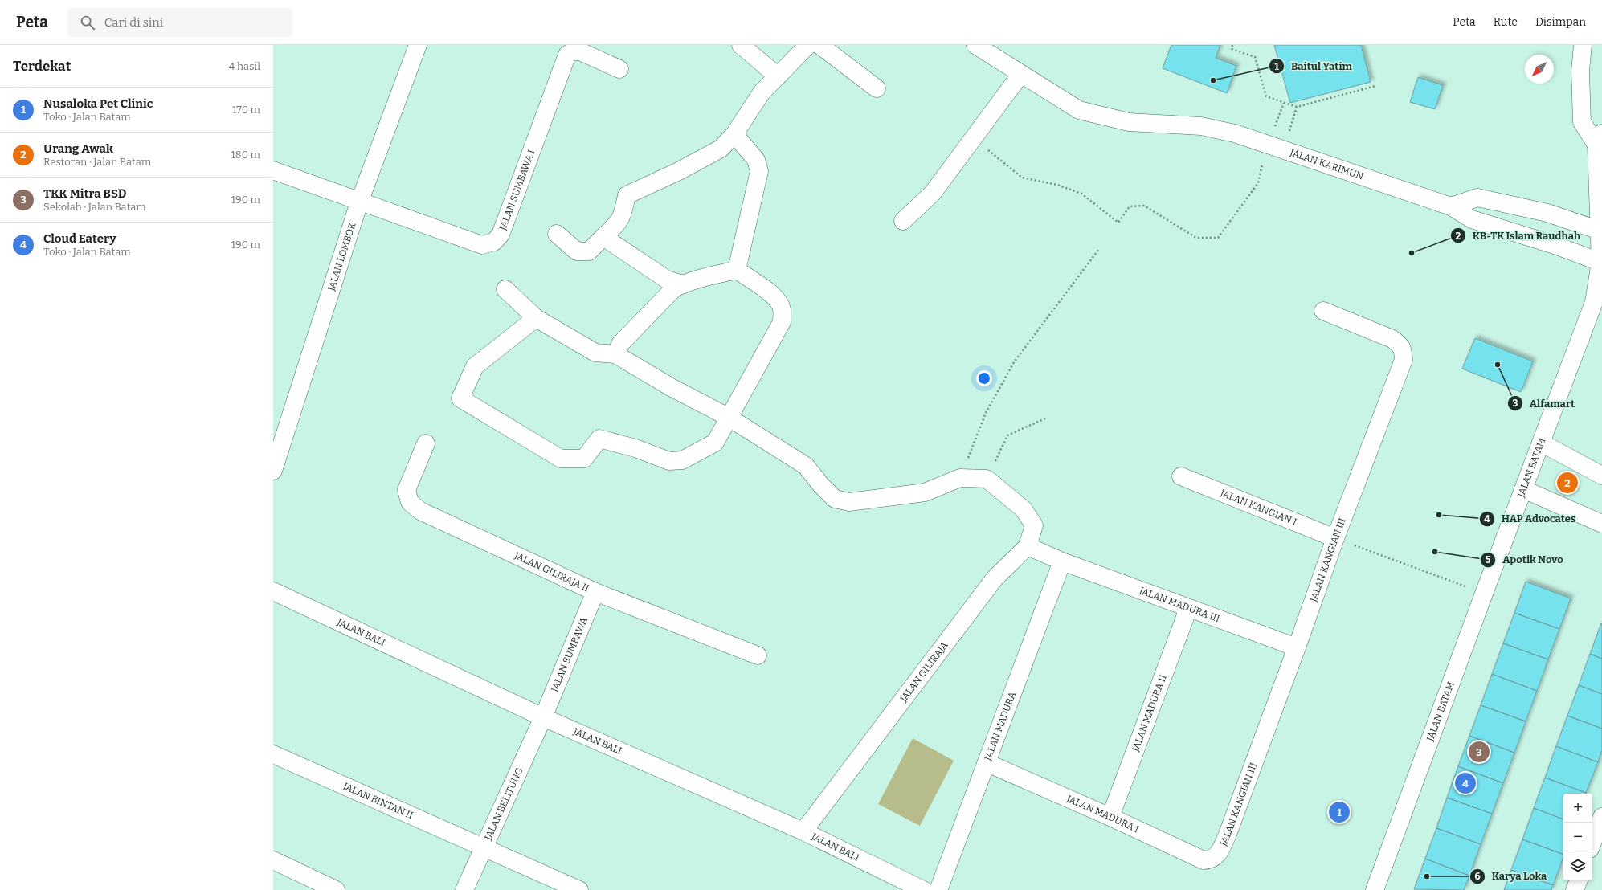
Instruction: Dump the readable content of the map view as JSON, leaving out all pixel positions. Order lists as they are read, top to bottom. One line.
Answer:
{"streets":{"street":["JALAN KARIMUN","JALAN SUMBAWA I","JALAN LOMBOK","JALAN BATAM","JALAN KANGIAN I","JALAN KANGIAN III","JALAN GILIRAJA II","JALAN MADURA III","JALAN BALI","JALAN SUMBAWA","JALAN GILIRAJA","JALAN MADURA II","JALAN MADURA","JALAN BINTAN II","JALAN BELITUNG","JALAN MADURA I"]},"crossings":[["JALAN KARIMUN","JALAN BATAM"],["JALAN SUMBAWA I","JALAN LOMBOK"],["JALAN KANGIAN I","JALAN KANGIAN III"],["JALAN KANGIAN III","JALAN MADURA III"],["JALAN KANGIAN III","JALAN MADURA I"],["JALAN GILIRAJA II","JALAN SUMBAWA"],["JALAN MADURA III","JALAN MADURA II"],["JALAN MADURA III","JALAN MADURA"],["JALAN BALI","JALAN SUMBAWA"],["JALAN BALI","JALAN GILIRAJA"],["JALAN BALI","JALAN BELITUNG"],["JALAN SUMBAWA","JALAN BELITUNG"],["JALAN MADURA II","JALAN MADURA I"],["JALAN MADURA","JALAN MADURA I"],["JALAN BINTAN II","JALAN BELITUNG"]],"places":["Baitul Yatim","KB-TK Islam Raudhah","Alfamart","HAP Advocates","Apotik Novo","Karya Loka"],"north":"bottom left","page":{"header":"Peta","search":"Cari di sini","nav":["Peta","Rute","Disimpan"],"heading":["Terdekat","4 hasil"],"list":[{"mark":"1","name":"Nusaloka Pet Clinic","note":"Toko · Jalan Batam","value":"170 m"},{"mark":"2","name":"Urang Awak","note":"Restoran · Jalan Batam","value":"180 m"},{"mark":"3","name":"TKK Mitra BSD","note":"Sekolah · Jalan Batam","value":"190 m"},{"mark":"4","name":"Cloud Eatery","note":"Toko · Jalan Batam","value":"190 m"}],"pins":["2","3","4","1"],"map_buttons":["+","−"]}}
